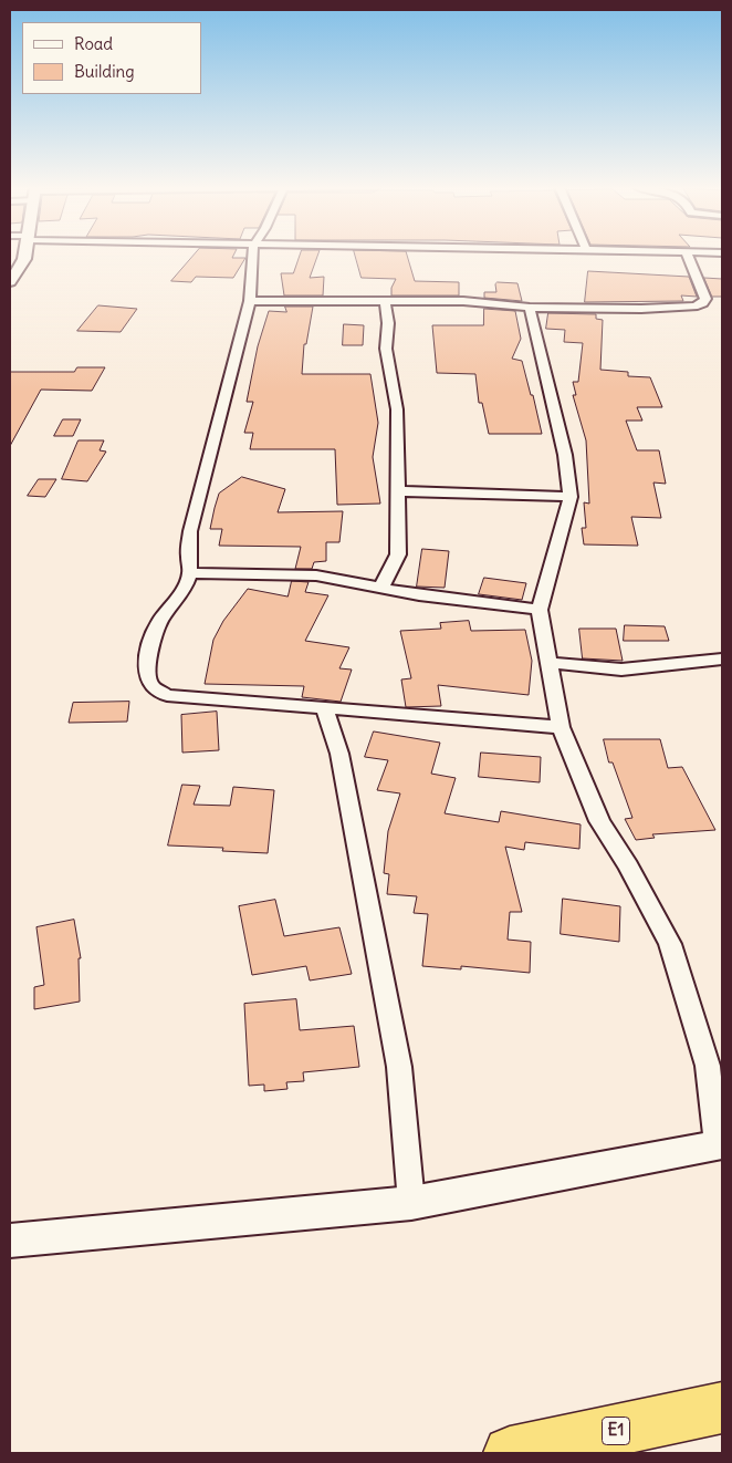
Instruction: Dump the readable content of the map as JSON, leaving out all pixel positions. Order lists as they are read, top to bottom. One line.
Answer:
{"streets":{"highway":["E1"]},"legend":["Road","Building"]}
